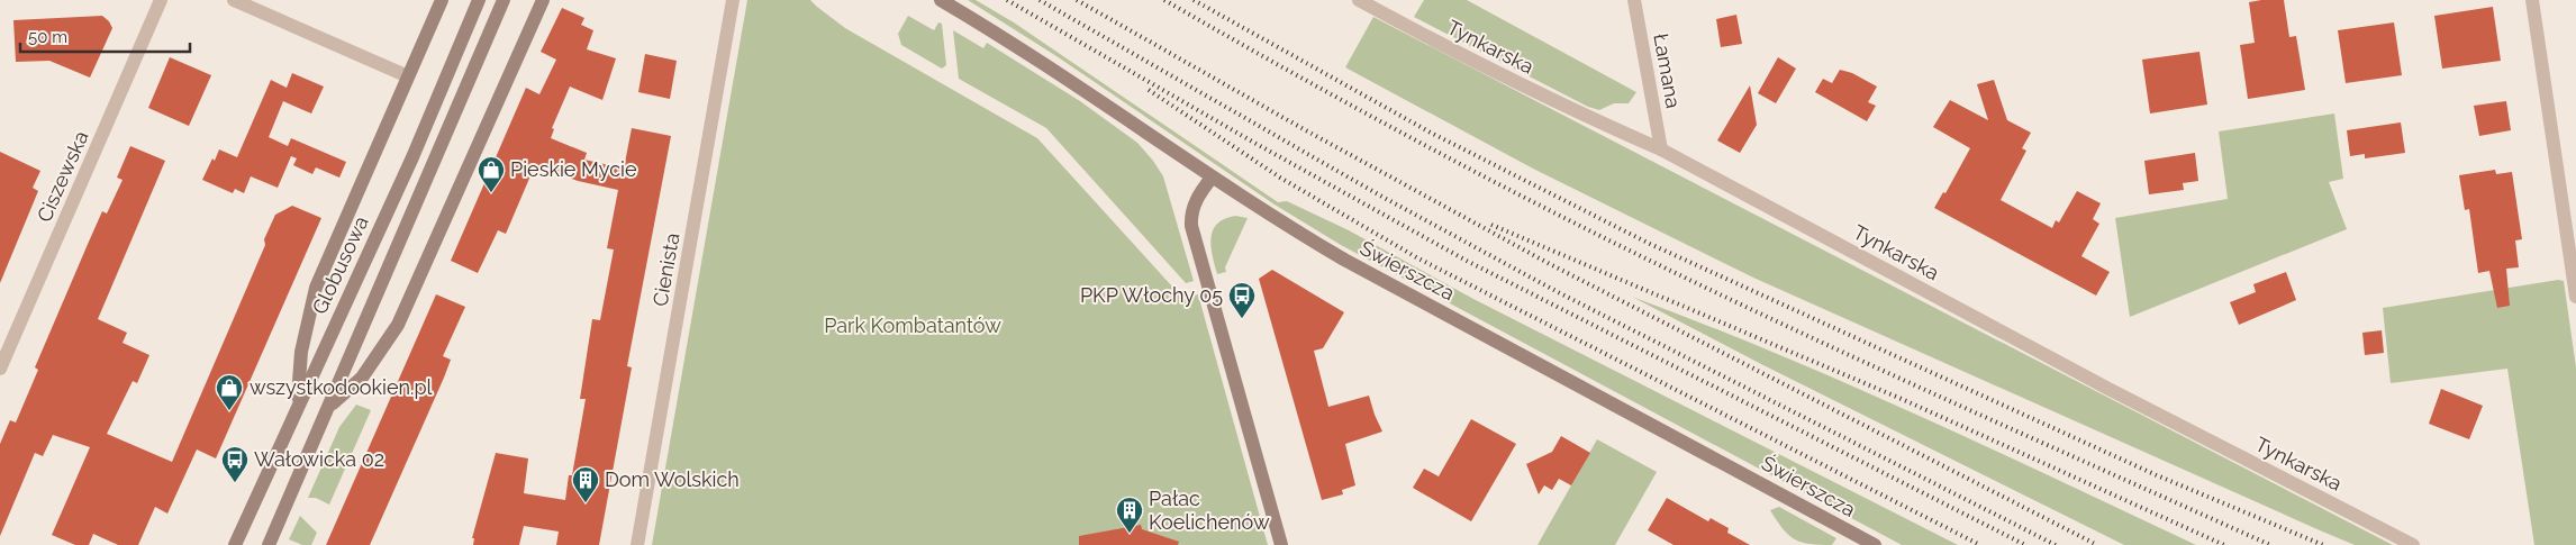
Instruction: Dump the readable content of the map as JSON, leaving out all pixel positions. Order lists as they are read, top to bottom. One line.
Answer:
{"streets":{"street":["Tynkarska","Łamana","Ciszewska","Globusowa","Cienista","Świerszcza"]},"crossings":[["Tynkarska","Łamana"]],"parks":["Park Kombatantów"],"places":{"shop":["Pieskie Mycie","wszystkodookien.pl"],"bus stop":["PKP Włochy 05","Wałowicka 02"],"building":["Dom Wolskich","Pałac Koelichenów"]},"scale_bar":"50 m"}
